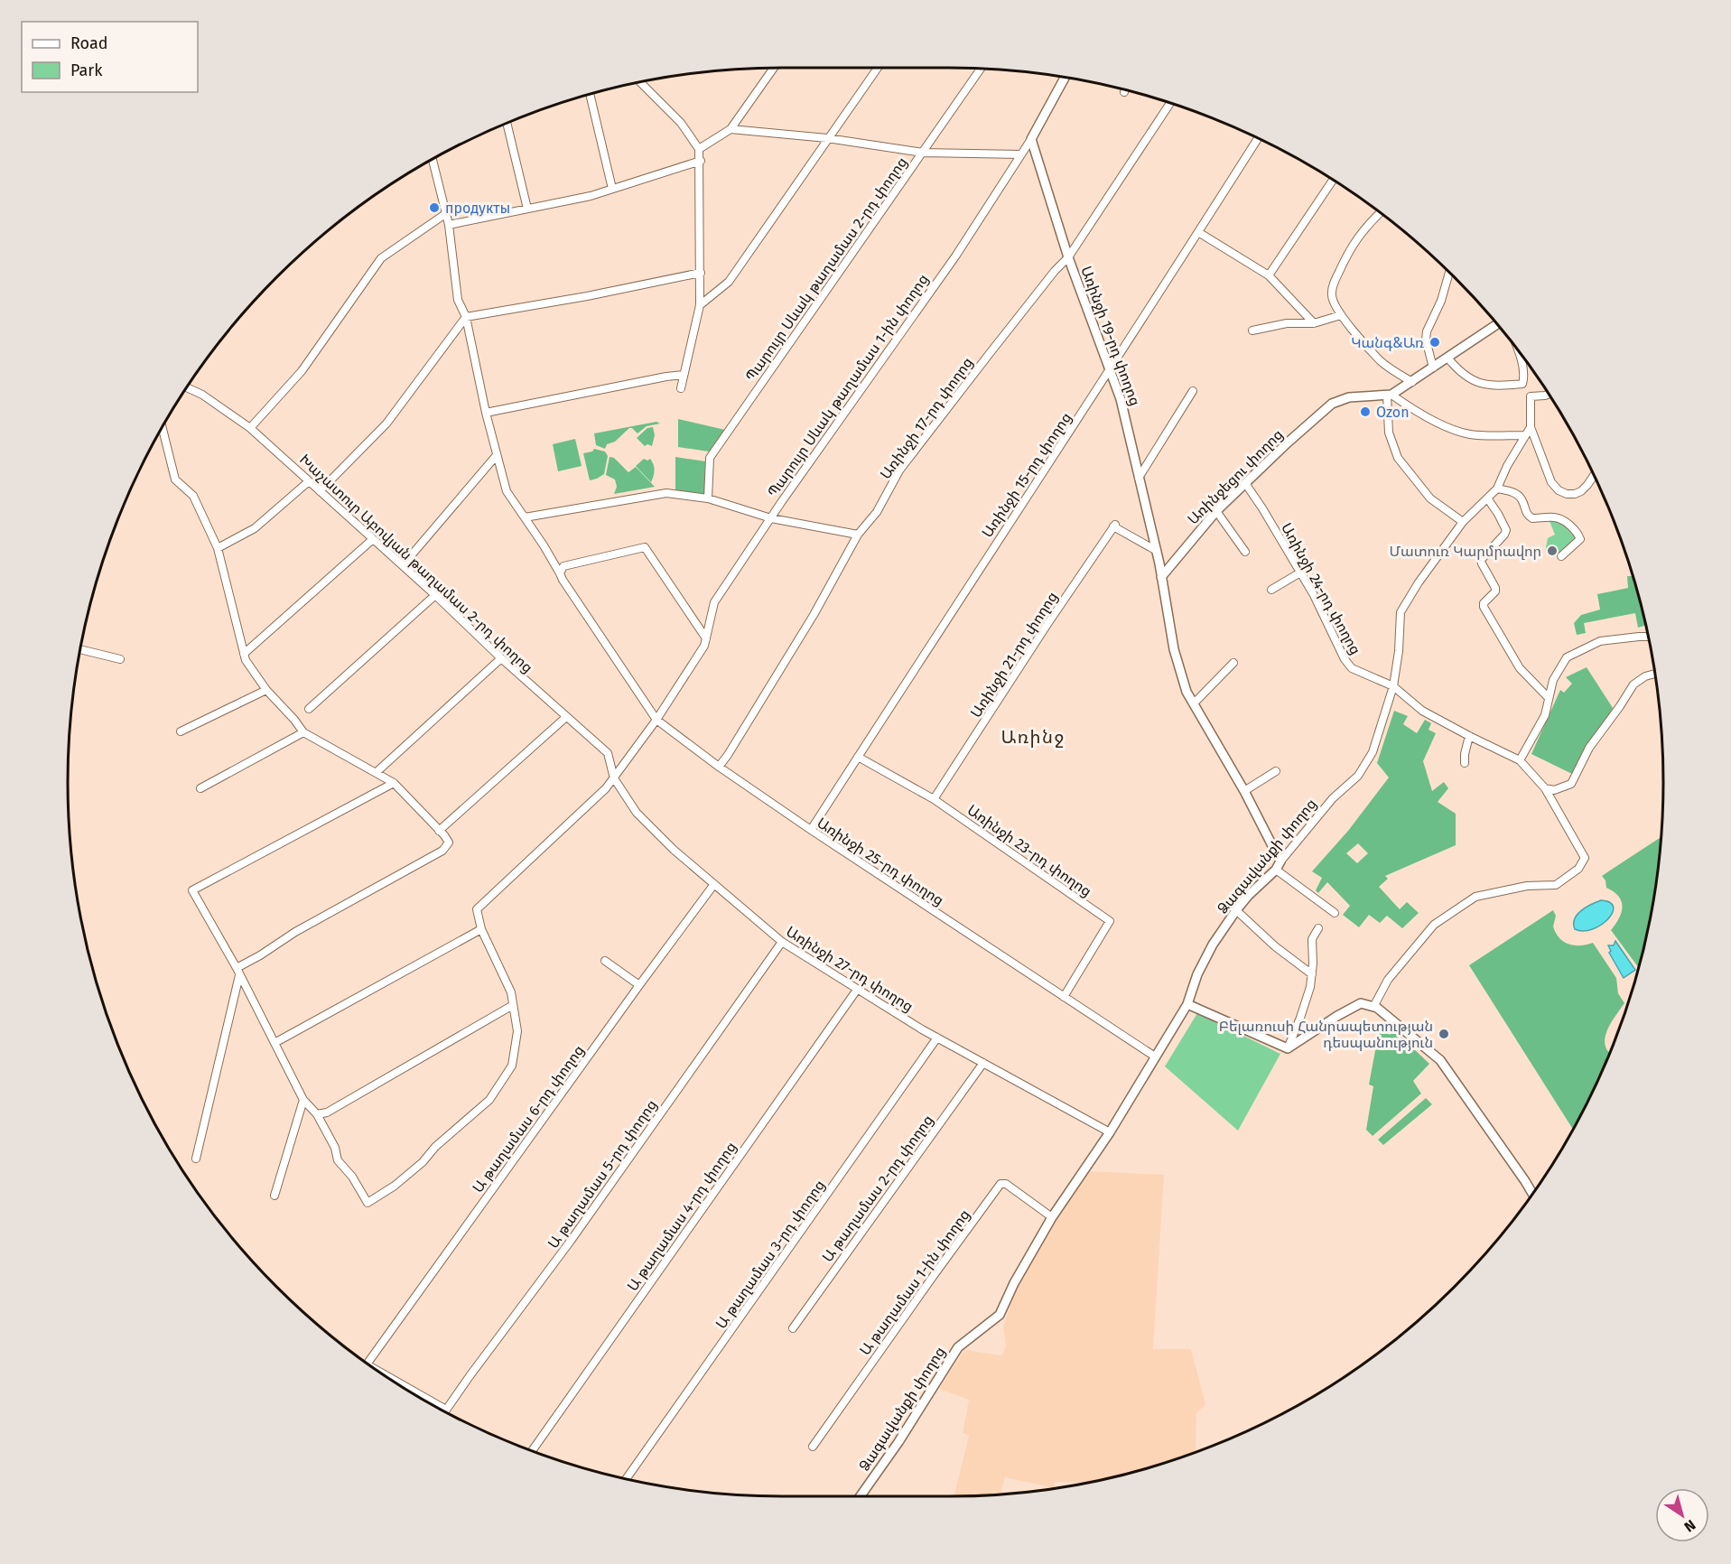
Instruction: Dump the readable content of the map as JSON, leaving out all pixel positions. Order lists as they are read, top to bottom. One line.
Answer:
{"streets":{"street":["Պարույր Սևակ թաղամաս 2-րդ փողոց","Առինջի 19-րդ փողոց","Պարույր Սևակ թաղամաս 1-ին փողոց","Առինջի 17-րդ փողոց","Առինջի 15-րդ փողոց","Առինջեցու փողոց","Խաչատուր Աբովյան թաղամաս 2-րդ փողոց","Առինջի 24-րդ փողոց","Առինջի 21-րդ փողոց","Առինջի 23-րդ փողոց","Ձագավանքի փողոց","Առինջի 25-րդ փողոց","Առինջի 27-րդ փողոց","Ա թաղամաս 6-րդ փողոց","Ա թաղամաս 5-րդ փողոց","Ա թաղամաս 2-րդ փողոց","Ա թաղամաս 4-րդ փողոց","Ա թաղամաս 3-րդ փողոց","Ա թաղամաս 1-ին փողոց"]},"crossings":[["Առինջի 19-րդ փողոց","Պարույր Սևակ թաղամաս 1-ին փողոց"],["Առինջի 19-րդ փողոց","Առինջի 17-րդ փողոց"],["Առինջի 19-րդ փողոց","Առինջի 15-րդ փողոց"],["Առինջի 19-րդ փողոց","Առինջեցու փողոց"],["Առինջի 19-րդ փողոց","Առինջի 21-րդ փողոց"],["Պարույր Սևակ թաղամաս 1-ին փողոց","Առինջի 25-րդ փողոց"],["Առինջի 17-րդ փողոց","Առինջի 25-րդ փողոց"],["Առինջի 15-րդ փողոց","Առինջի 23-րդ փողոց"],["Առինջի 15-րդ փողոց","Առինջի 25-րդ փողոց"],["Առինջեցու փողոց","Առինջի 24-րդ փողոց"],["Խաչատուր Աբովյան թաղամաս 2-րդ փողոց","Առինջի 27-րդ փողոց"],["Առինջի 24-րդ փողոց","Ձագավանքի փողոց"],["Առինջի 21-րդ փողոց","Առինջի 23-րդ փողոց"],["Առինջի 23-րդ փողոց","Առինջի 25-րդ փողոց"],["Ձագավանքի փողոց","Առինջի 25-րդ փողոց"],["Ձագավանքի փողոց","Առինջի 27-րդ փողոց"],["Ձագավանքի փողոց","Ա թաղամաս 1-ին փողոց"],["Առինջի 27-րդ փողոց","Ա թաղամաս 6-րդ փողոց"],["Առինջի 27-րդ փողոց","Ա թաղամաս 5-րդ փողոց"],["Առինջի 27-րդ փողոց","Ա թաղամաս 2-րդ փողոց"],["Առինջի 27-րդ փողոց","Ա թաղամաս 4-րդ փողոց"],["Առինջի 27-րդ փողոց","Ա թաղամաս 3-րդ փողոց"]],"districts":["Առինջ"],"places":["продукты","Կանգ&Առ","Ozon","Մատուռ Կարմրավոր","Բելառուսի Հանրապետության դեսպանություն"],"legend":["Road","Park"],"north":"bottom right"}
